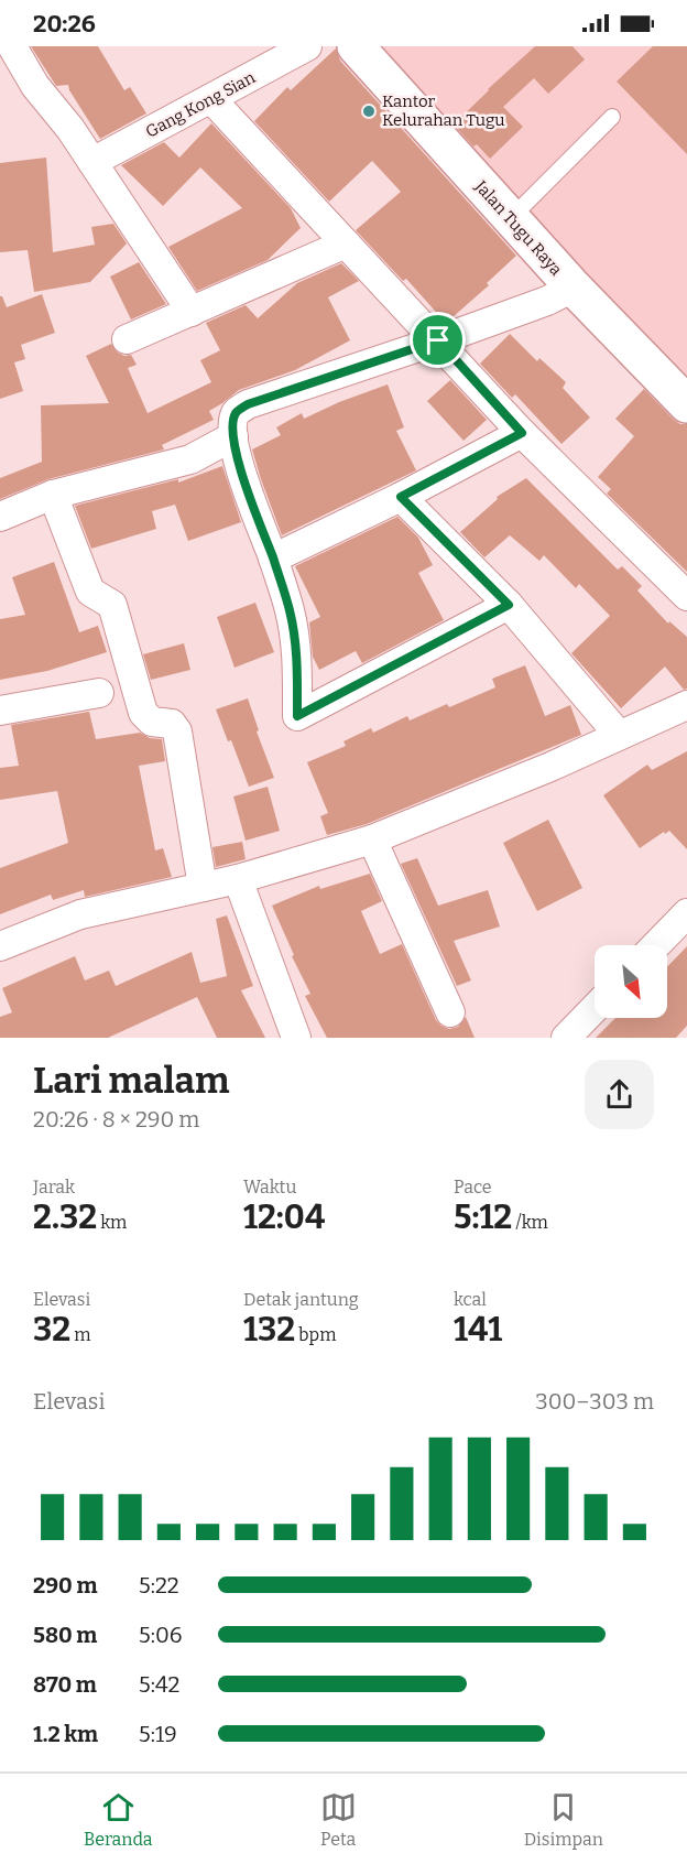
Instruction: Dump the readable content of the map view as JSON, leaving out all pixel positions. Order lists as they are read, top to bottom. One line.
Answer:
{"streets":{"street":["Gang Kong Sian","Jalan Tugu Raya"]},"places":["Kantor Kelurahan Tugu"],"north":"bottom right","page":{"status":"20:26","heading":["Lari malam","20:26 · 8 × 290 m"],"stats":[["Jarak","2.32 km"],["Waktu","12:04"],["Pace","5:12 /km"],["Elevasi","32 m"],["Detak jantung","132 bpm"],["kcal","141"]],"chart":["Elevasi","300–303 m"],"list":[{"name":"290 m","note":"5:22"},{"name":"580 m","note":"5:06"},{"name":"870 m","note":"5:42"},{"name":"1.2 km","note":"5:19"}],"tabs":["Beranda","Peta","Disimpan"]}}
